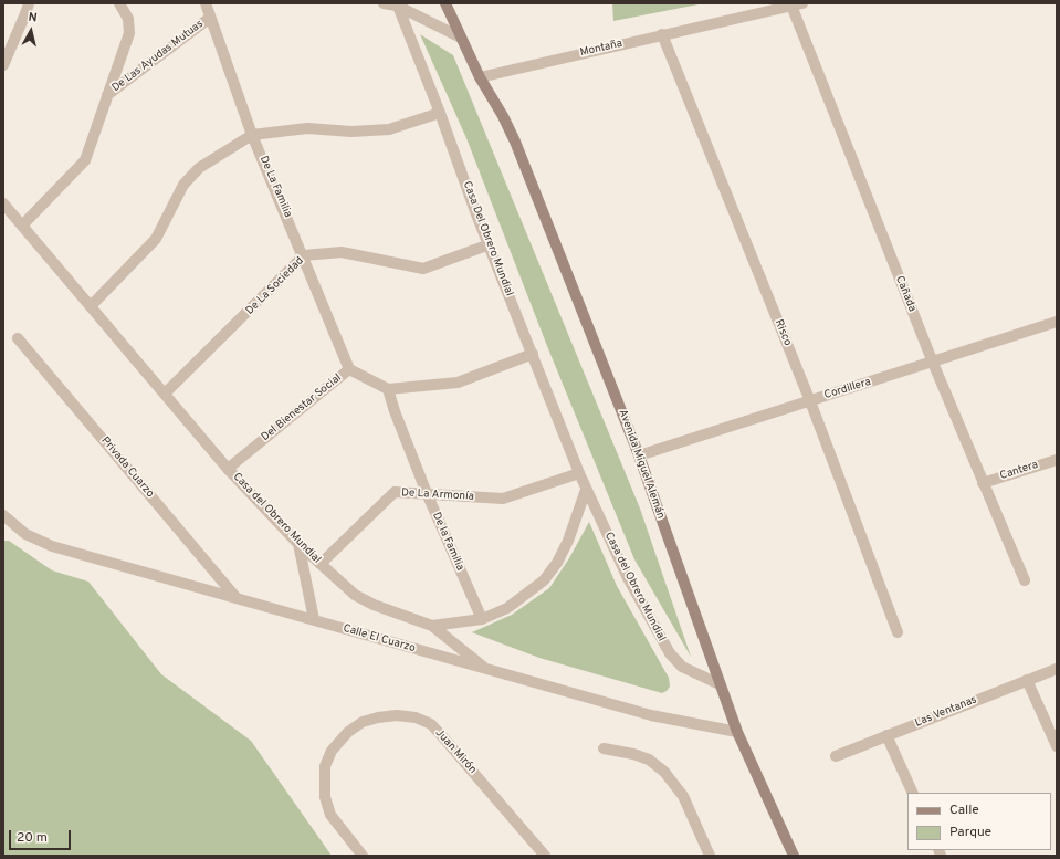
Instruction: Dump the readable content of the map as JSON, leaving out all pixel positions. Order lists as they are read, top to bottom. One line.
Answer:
{"streets":{"main road":["Avenida Miguel Alemán"],"street":["Montaña","De Las Ayudas Mutuas","De La Familia","Casa Del Obrero Mundial","De La Sociedad","Cañada","Risco","Cordillera","Del Bienestar Social","Privada Cuarzo","Cantera","De La Armonía","Casa del Obrero Mundial","De la Familia","Calle El Cuarzo","Las Ventanas","Juan Mirón"]},"crossings":[["Montaña","Cañada"],["Montaña","Risco"],["Montaña","Avenida Miguel Alemán"],["De Las Ayudas Mutuas","De La Familia"],["De Las Ayudas Mutuas","Casa del Obrero Mundial"],["De La Familia","De La Sociedad"],["De La Familia","Del Bienestar Social"],["Casa Del Obrero Mundial","De La Sociedad"],["Casa Del Obrero Mundial","De La Armonía"],["Casa Del Obrero Mundial","Casa del Obrero Mundial"],["De La Sociedad","Casa del Obrero Mundial"],["Cañada","Cordillera"],["Cañada","Cantera"],["Risco","Cordillera"],["Cordillera","Avenida Miguel Alemán"],["Del Bienestar Social","Casa del Obrero Mundial"],["Del Bienestar Social","De la Familia"],["Avenida Miguel Alemán","Casa del Obrero Mundial"],["Avenida Miguel Alemán","Calle El Cuarzo"],["Privada Cuarzo","Calle El Cuarzo"],["De La Armonía","Casa del Obrero Mundial"],["De La Armonía","De la Familia"],["Casa del Obrero Mundial","De la Familia"]],"legend":["Calle","Parque"],"scale_bar":"20 m","north":"top"}
